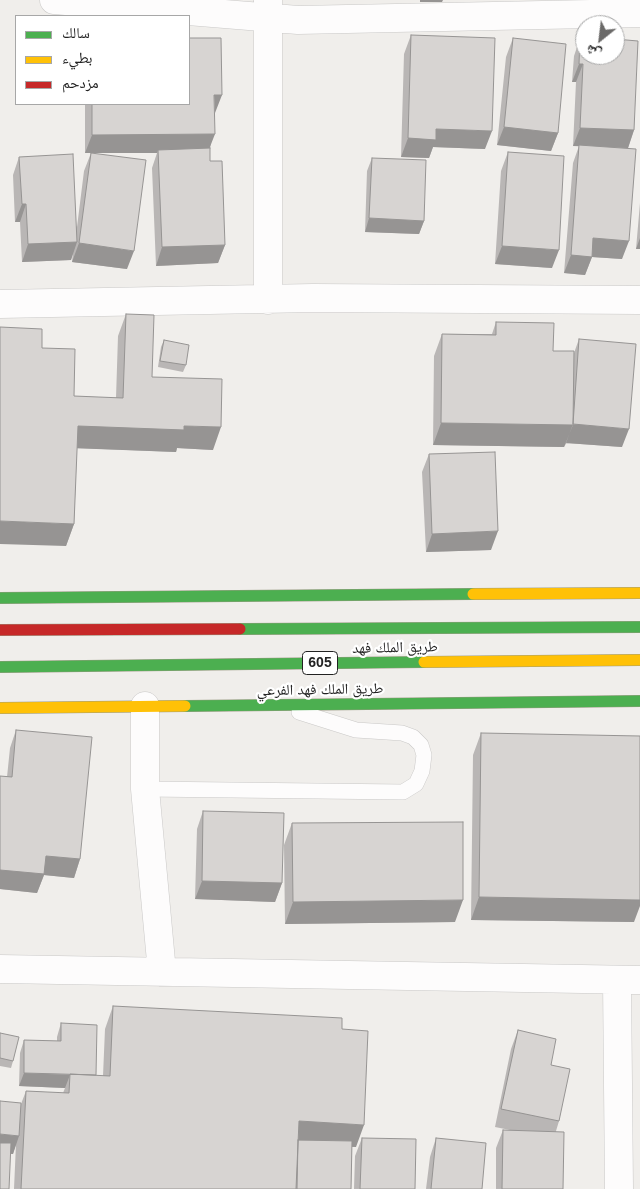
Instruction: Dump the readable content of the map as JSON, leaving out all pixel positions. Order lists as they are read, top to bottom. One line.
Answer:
{"streets":{"main road":["طريق الملك فهد","605","طريق الملك فهد الفرعي"]},"legend":["سالك","بطيء","مزدحم"],"north":"bottom left"}
